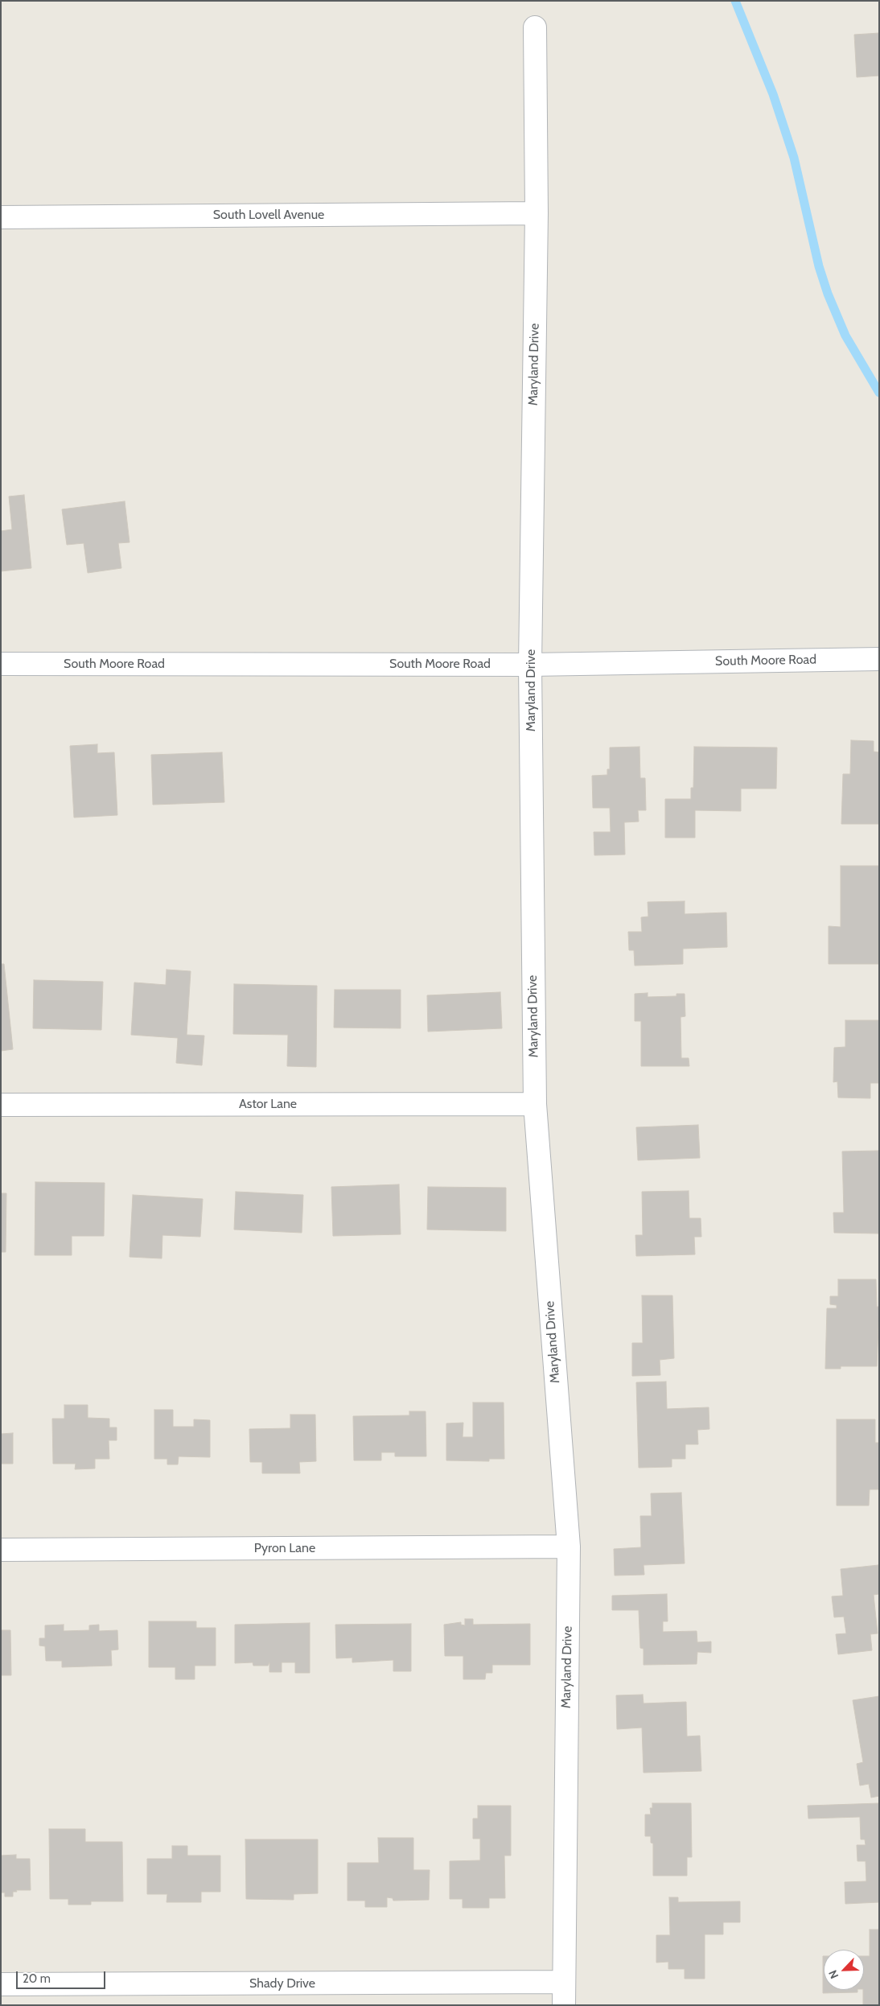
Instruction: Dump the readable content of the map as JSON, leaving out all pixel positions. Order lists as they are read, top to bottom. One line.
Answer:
{"streets":{"street":["South Lovell Avenue","Maryland Drive","South Moore Road","Astor Lane","Pyron Lane","Shady Drive"]},"crossings":[["South Lovell Avenue","Maryland Drive"],["Maryland Drive","South Moore Road"],["Maryland Drive","Astor Lane"],["Maryland Drive","Pyron Lane"],["Maryland Drive","Shady Drive"]],"scale_bar":"20 m","north":"bottom left"}
